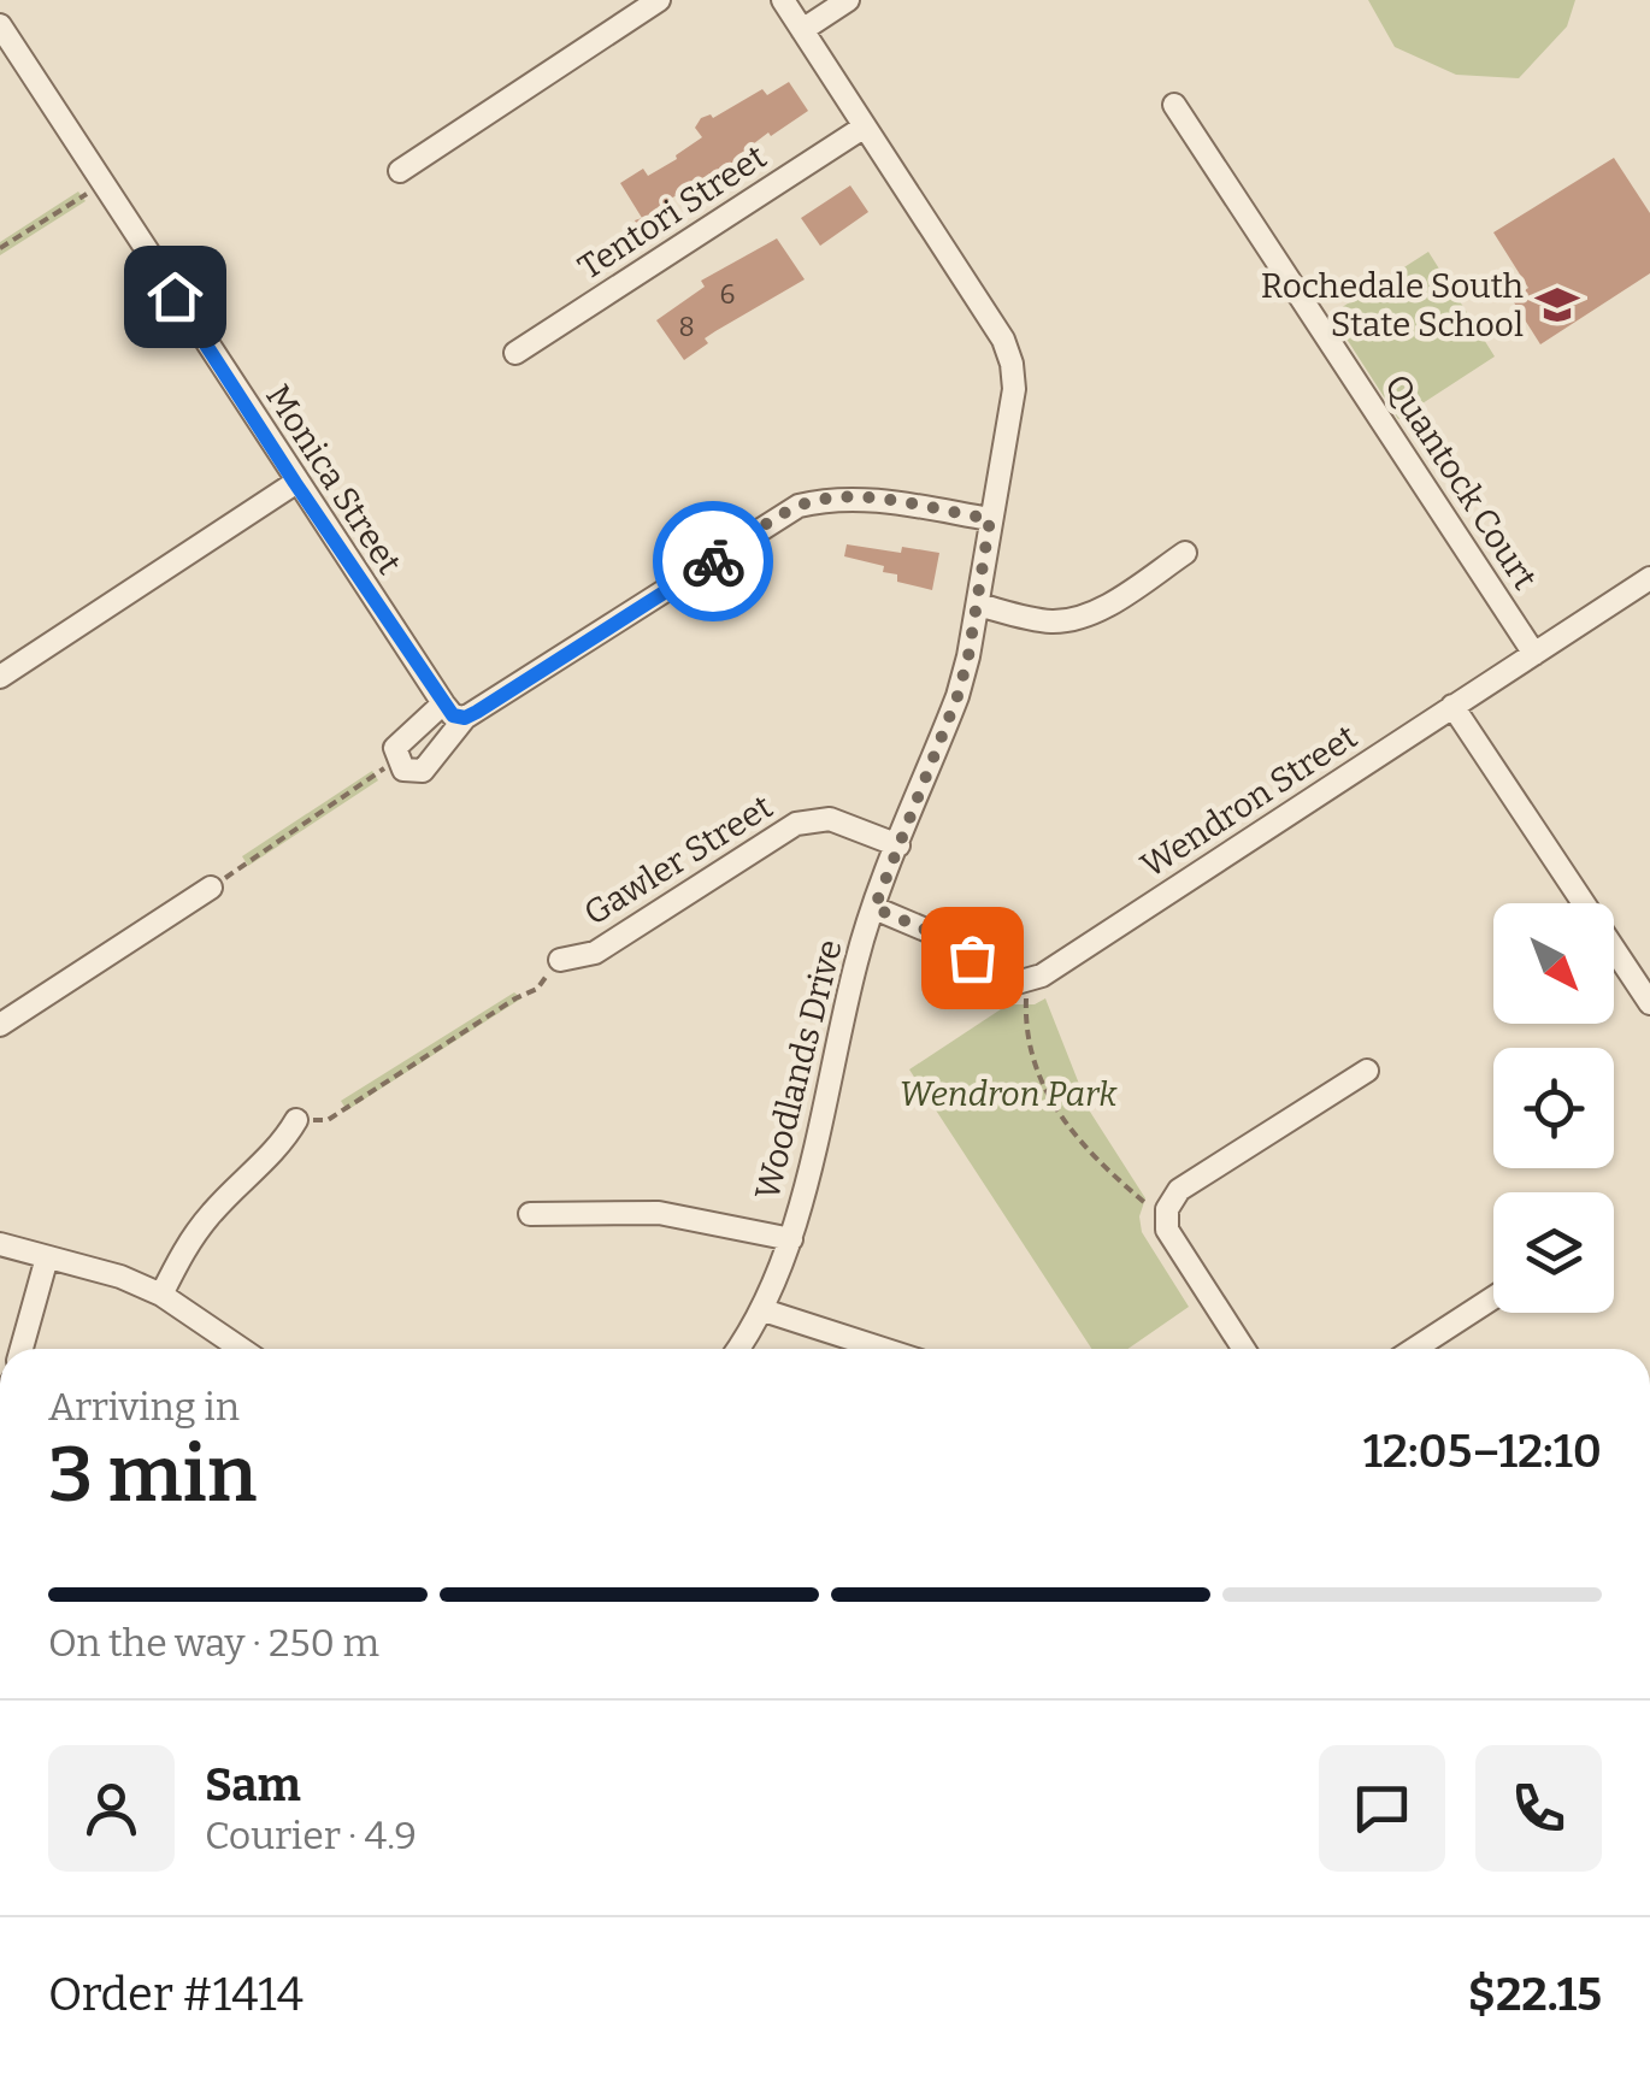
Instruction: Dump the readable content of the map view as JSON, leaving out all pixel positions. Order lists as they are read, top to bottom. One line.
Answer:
{"streets":{"street":["Tentori Street","Monica Street","Quantock Court","Wendron Street","Gawler Street","Woodlands Drive"]},"crossings":[["Tentori Street","Woodlands Drive"],["Quantock Court","Wendron Street"],["Gawler Street","Woodlands Drive"]],"parks":["Wendron Park"],"places":{"school or university":["Rochedale South State School"]},"house_numbers":["6","8"],"north":"bottom right","page":{"heading":["3 min","Arriving in","12:05–12:10"],"panel":["Sam","Courier · 4.9","Order #1414","$22.15"],"bar":"On the way · 250 m"}}
